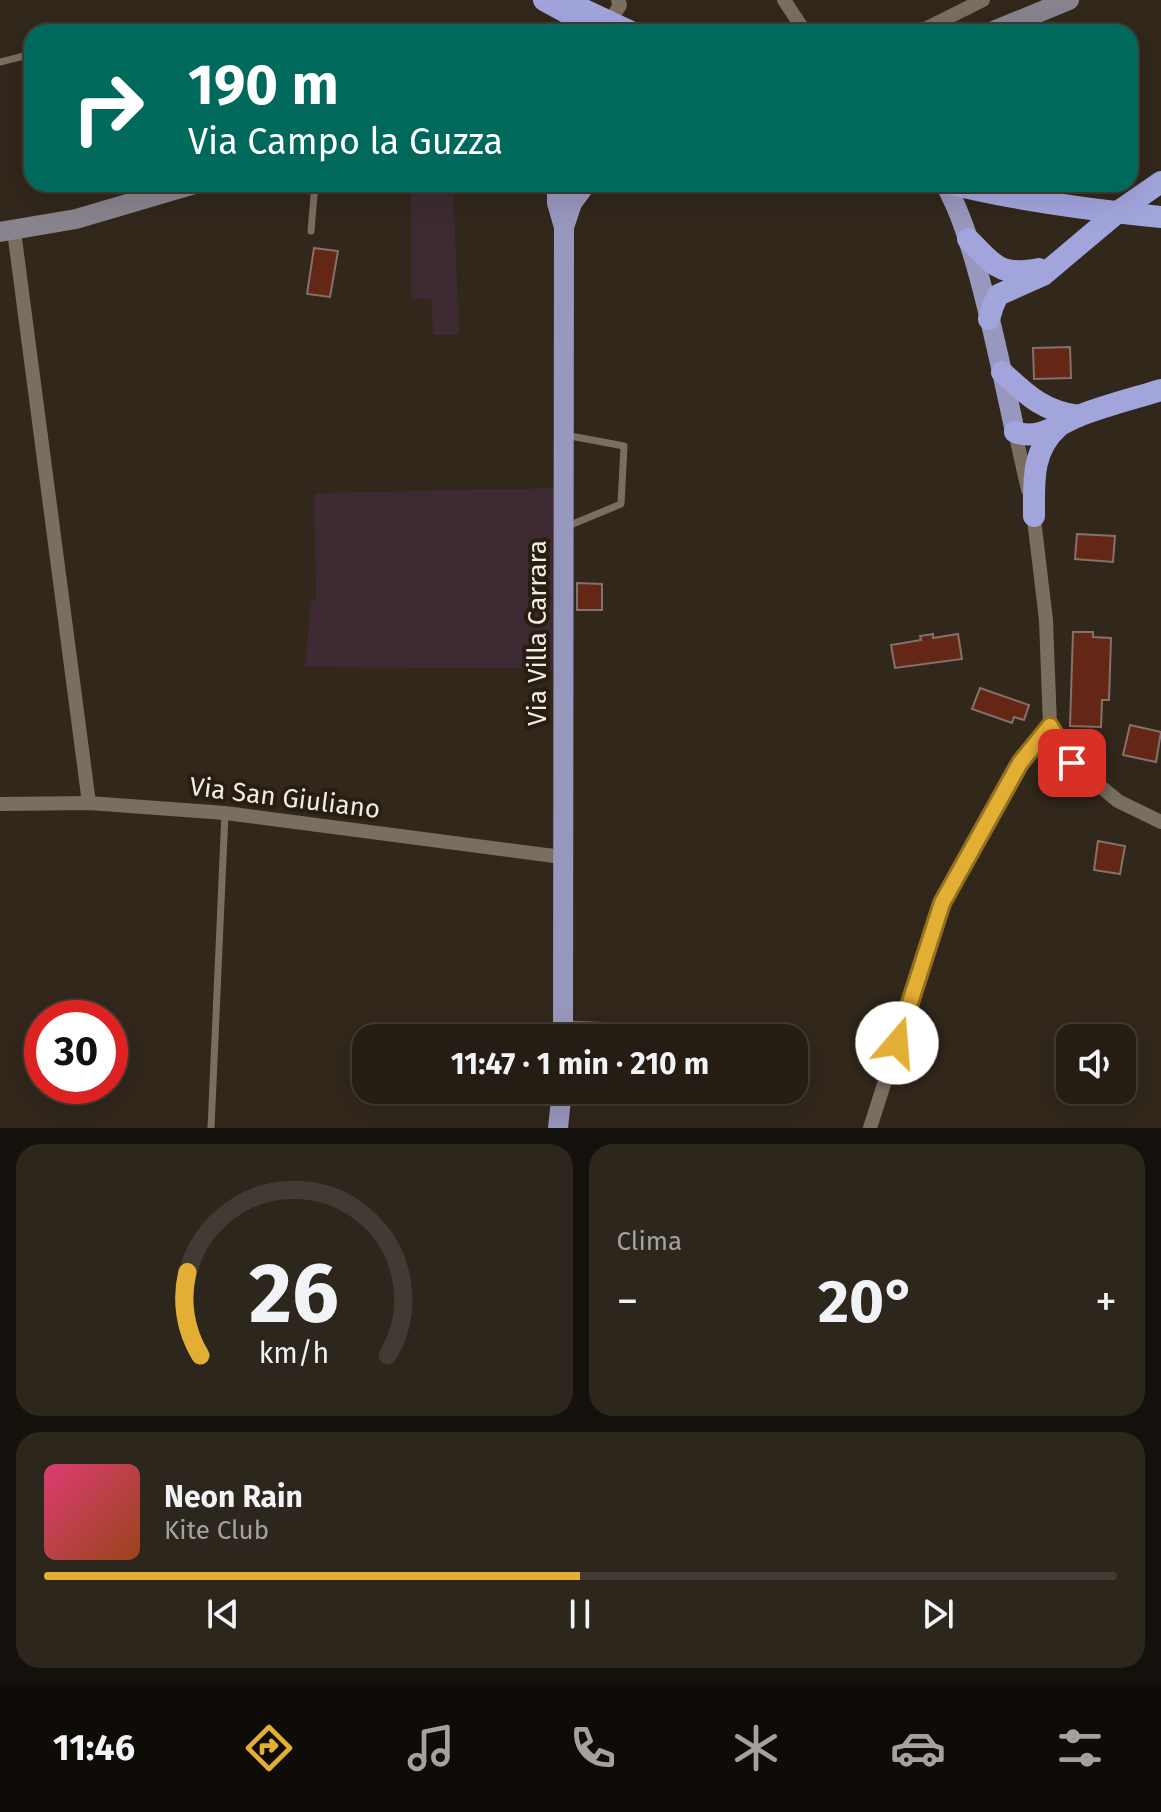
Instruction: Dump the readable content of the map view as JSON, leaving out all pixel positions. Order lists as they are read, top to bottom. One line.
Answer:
{"streets":{"main road":["Via Villa Carrara"],"street":["Via San Giuliano"]},"crossings":[["Via Villa Carrara","Via San Giuliano"]],"page":{"turn":["190 m","Via Campo la Guzza"],"limit":"30","trip":"11:47 · 1 min · 210 m","tile":"Clima","heat":["−","20°","+"],"song":["Neon Rain","Kite Club"],"tabs":"11:46","gauge":["26","km/h"]}}
